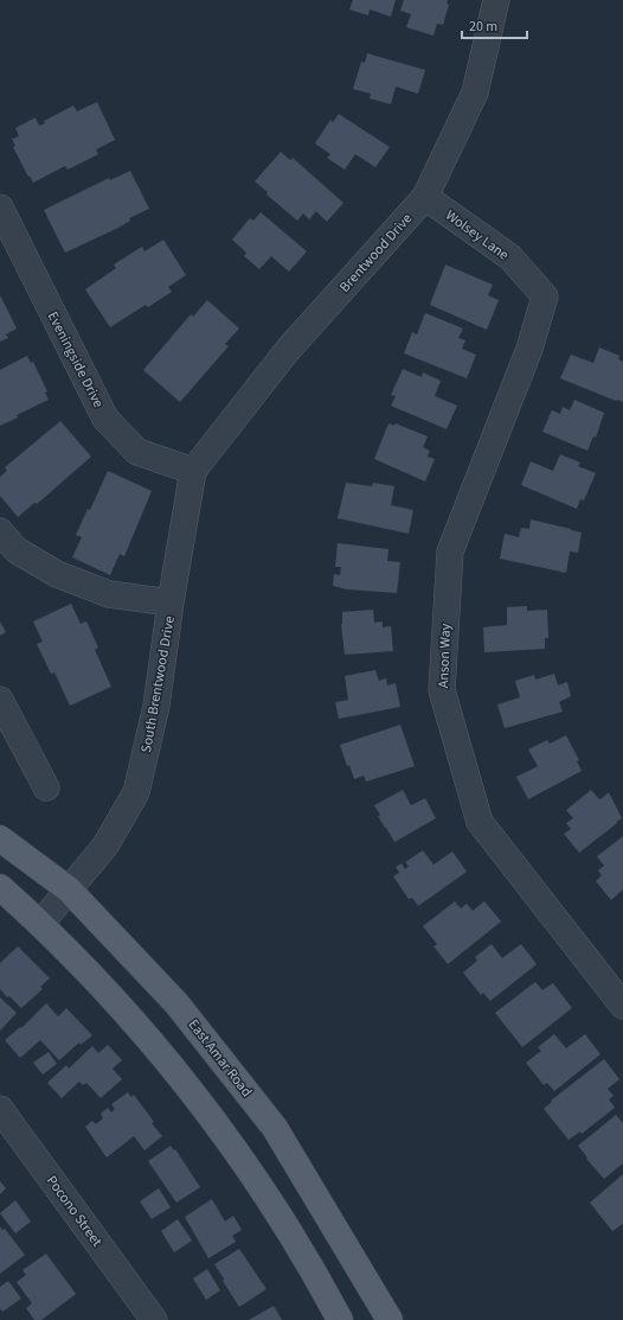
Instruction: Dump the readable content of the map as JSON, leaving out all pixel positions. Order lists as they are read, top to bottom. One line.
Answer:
{"streets":{"main road":["East Amar Road"],"street":["Wolsey Lane","Brentwood Drive","Eveningside Drive","Anson Way","South Brentwood Drive","Pocono Street"]},"crossings":[["Wolsey Lane","Brentwood Drive"],["Wolsey Lane","Anson Way"],["Brentwood Drive","Eveningside Drive"],["Brentwood Drive","South Brentwood Drive"],["Eveningside Drive","South Brentwood Drive"],["South Brentwood Drive","East Amar Road"]],"scale_bar":"20 m"}
